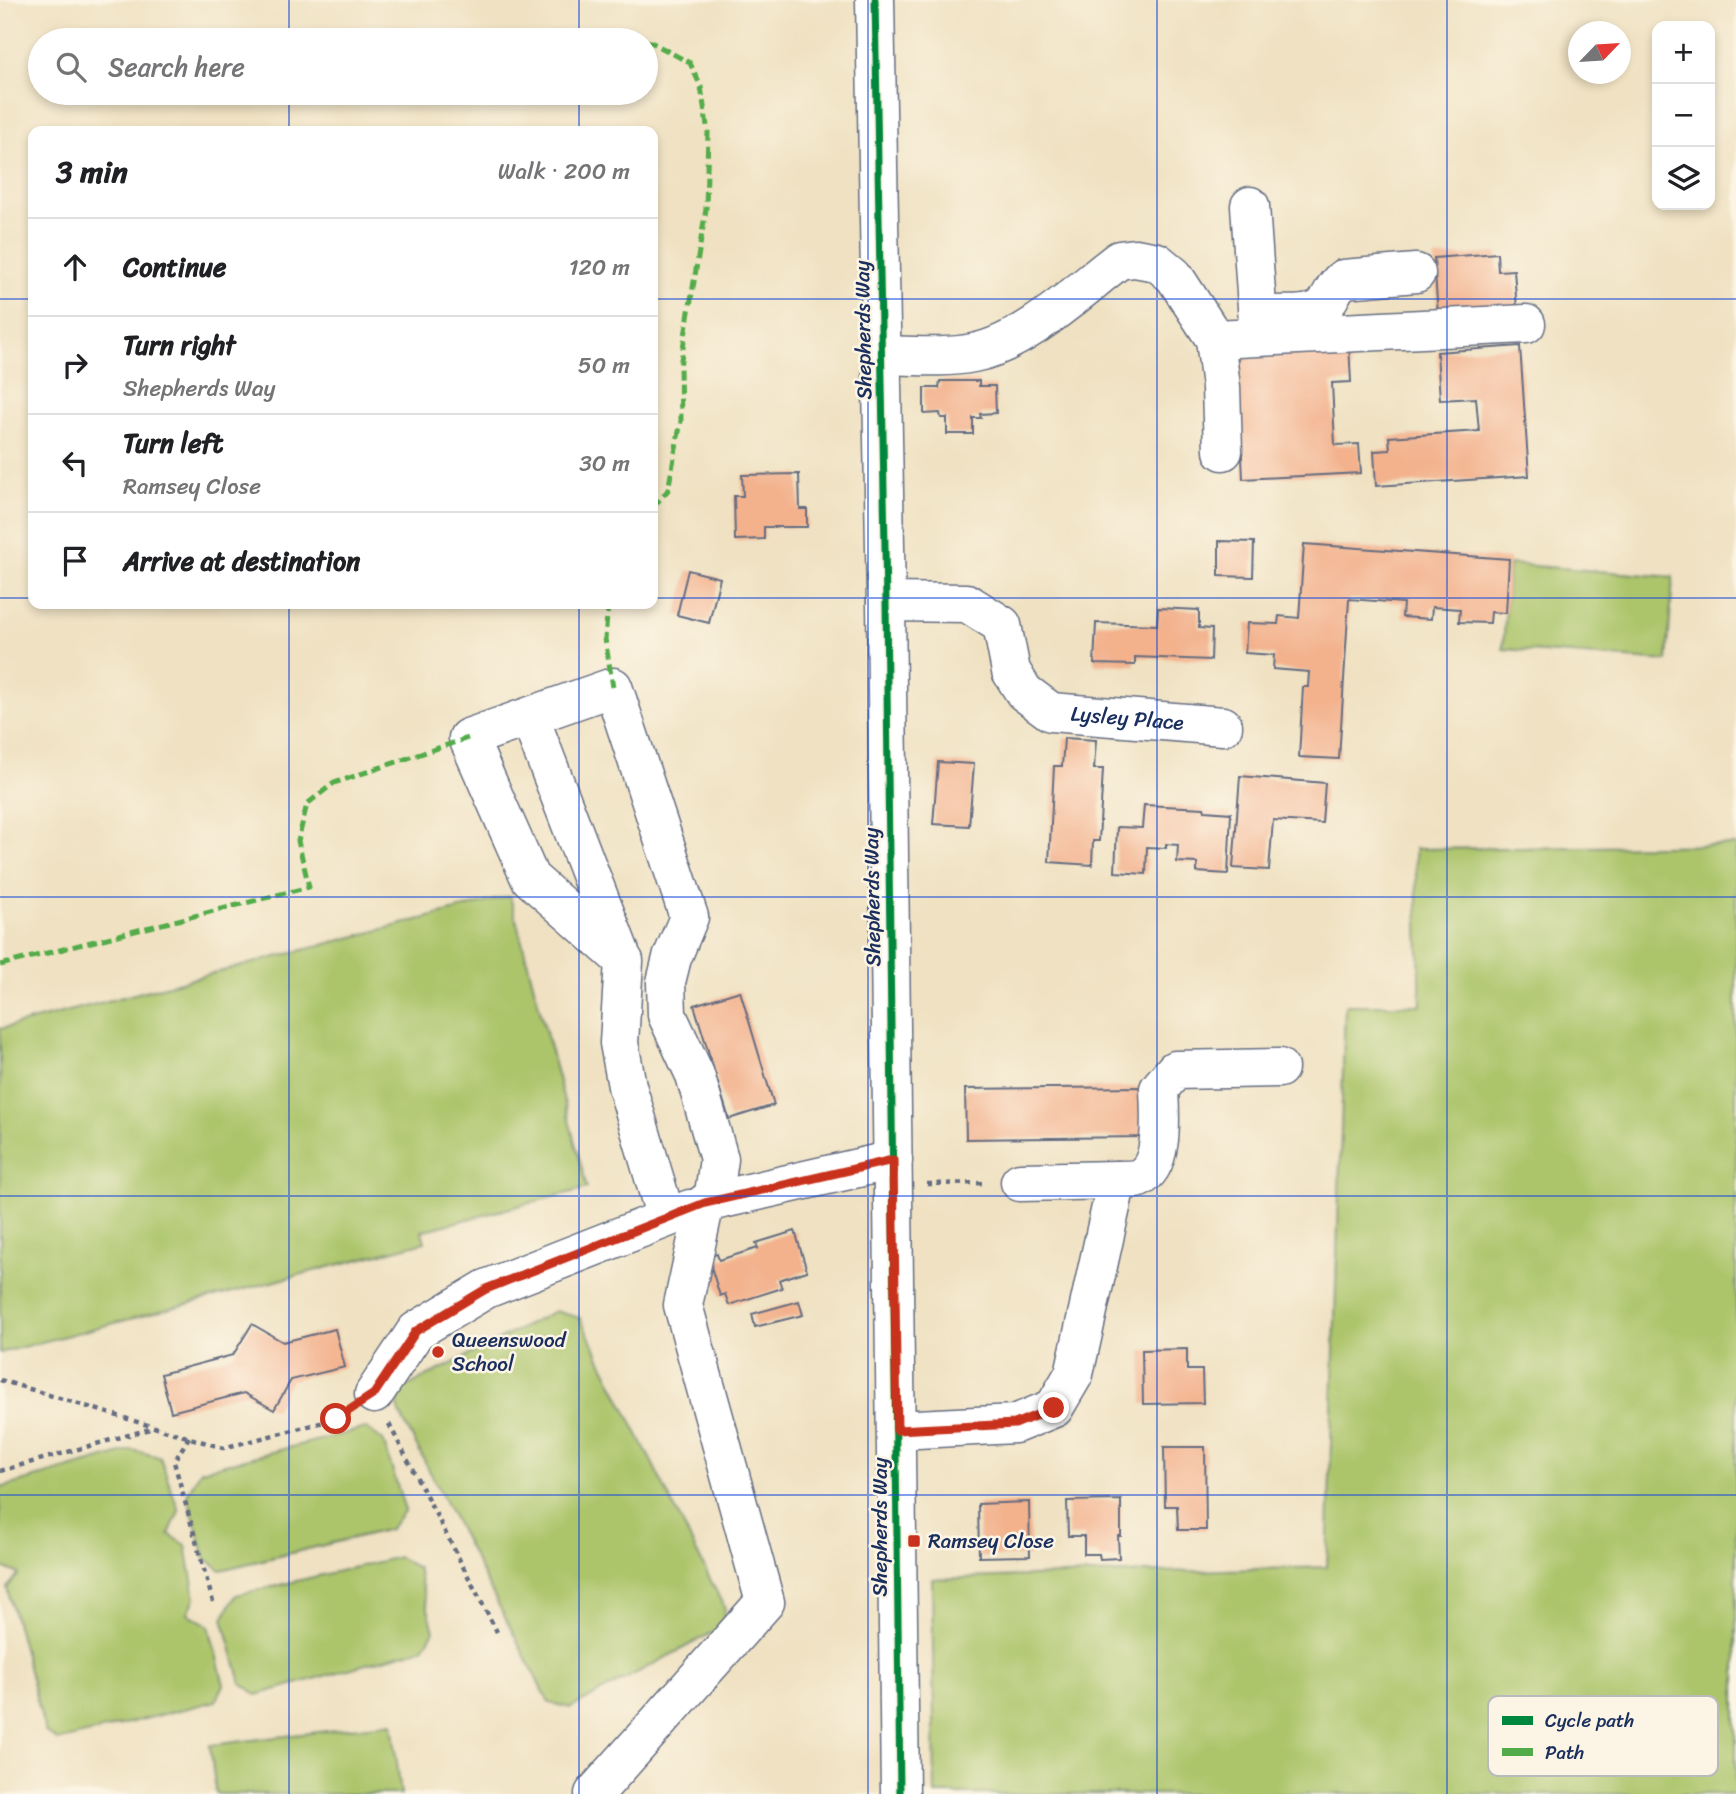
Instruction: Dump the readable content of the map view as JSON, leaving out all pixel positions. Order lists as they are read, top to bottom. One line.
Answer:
{"streets":{"street":["Shepherds Way","Lysley Place"]},"crossings":[["Shepherds Way","Lysley Place"]],"places":{"other":["Queenswood School"],"transit":["Ramsey Close"]},"legend":["Cycle path","Path"],"north":"top right","page":{"map_buttons":["+","−"],"search":"Search here","heading":["3 min","Walk · 200 m"],"list":[["Continue","120 m"],["Turn right","Shepherds Way","50 m"],["Turn left","Ramsey Close","30 m"],"Arrive at destination"]}}
